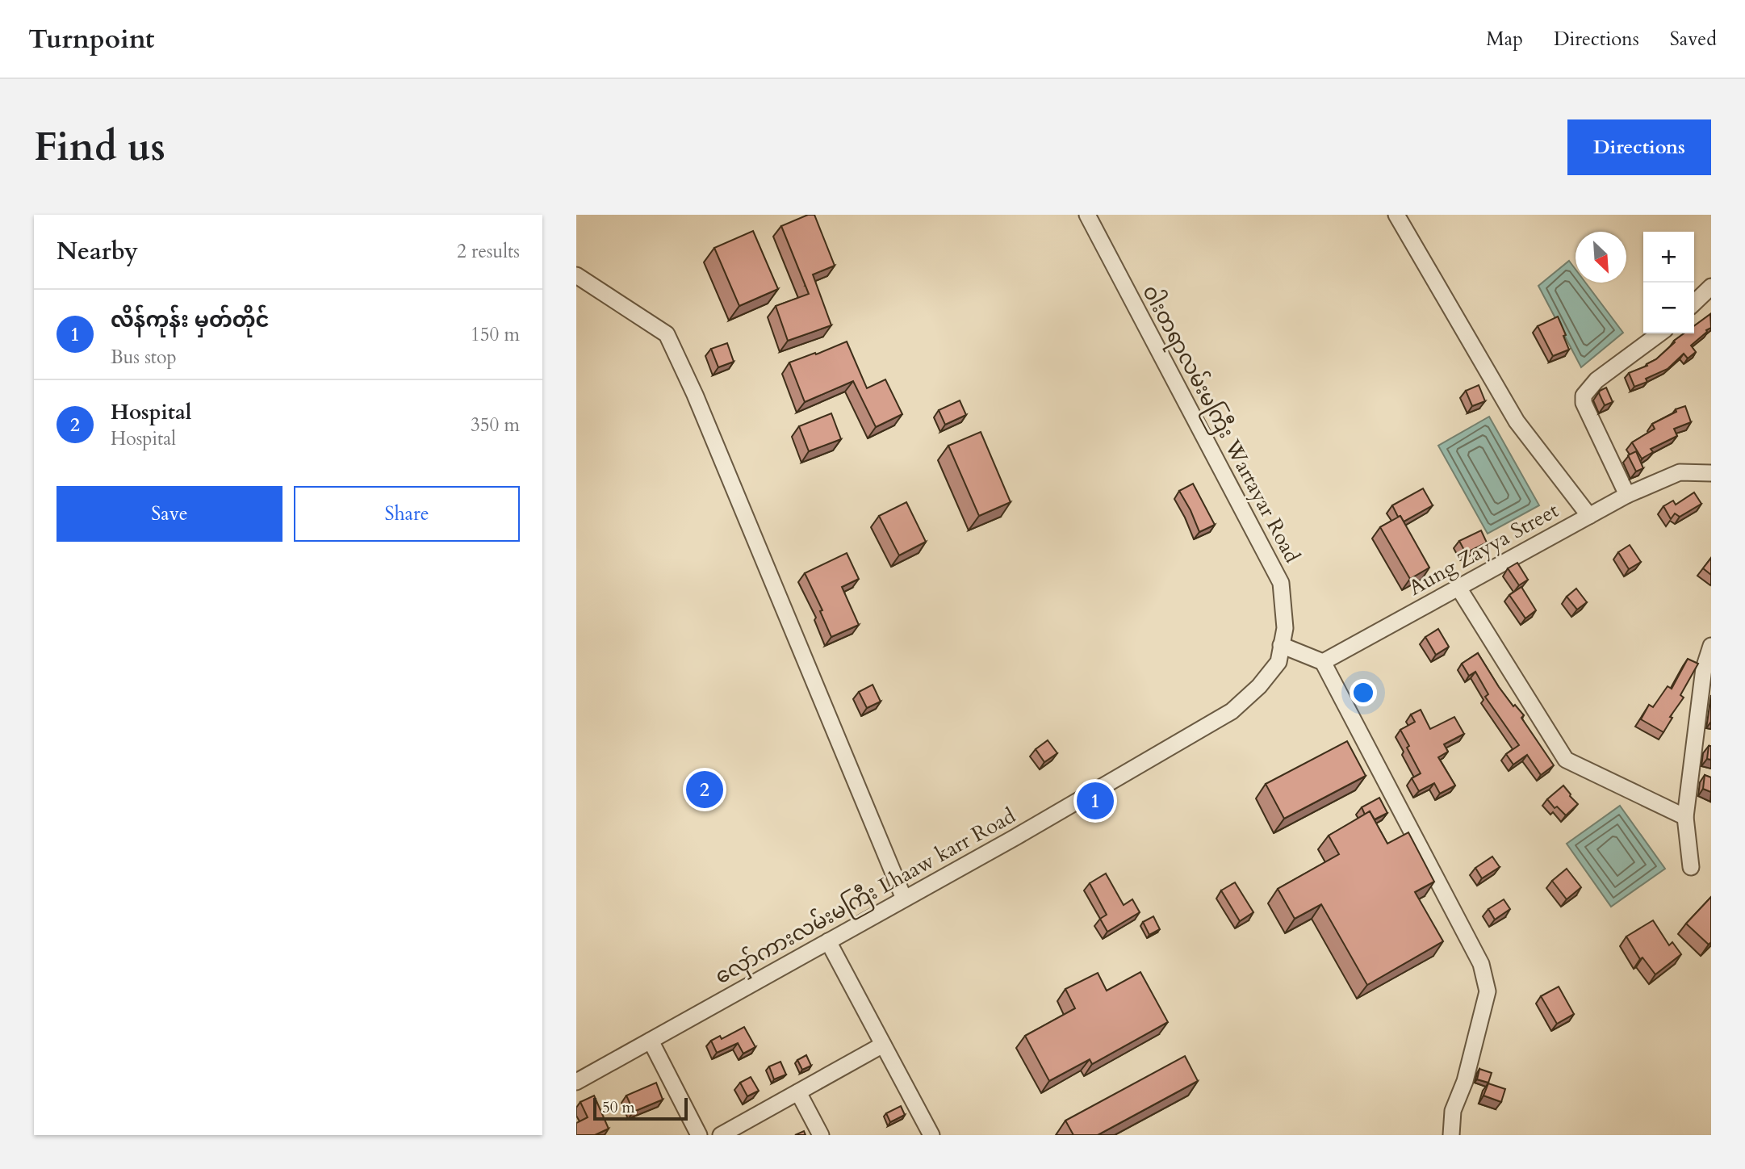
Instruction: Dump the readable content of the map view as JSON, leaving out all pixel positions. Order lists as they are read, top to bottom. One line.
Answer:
{"streets":{"street":["ဝါးတရာလမ်းမကြီး Wartayar Road","Aung Zayya Street","လှော်ကားလမ်းမကြီး Lhaaw karr Road"]},"crossings":[["ဝါးတရာလမ်းမကြီး Wartayar Road","လှော်ကားလမ်းမကြီး Lhaaw karr Road"]],"scale_bar":"50 m","north":"bottom right","page":{"header":"Turnpoint","nav":["Map","Directions","Saved"],"buttons":["Directions",["Save","Share"]],"title":"Find us","heading":["Nearby","2 results"],"map_buttons":["+","−"],"list":[{"mark":"1","name":"လိန်ကုန်း မှတ်တိုင်","note":"Bus stop","value":"150 m"},{"mark":"2","name":"Hospital","note":"Hospital","value":"350 m"}],"pins":["2","1"],"scale":"50 m"}}
